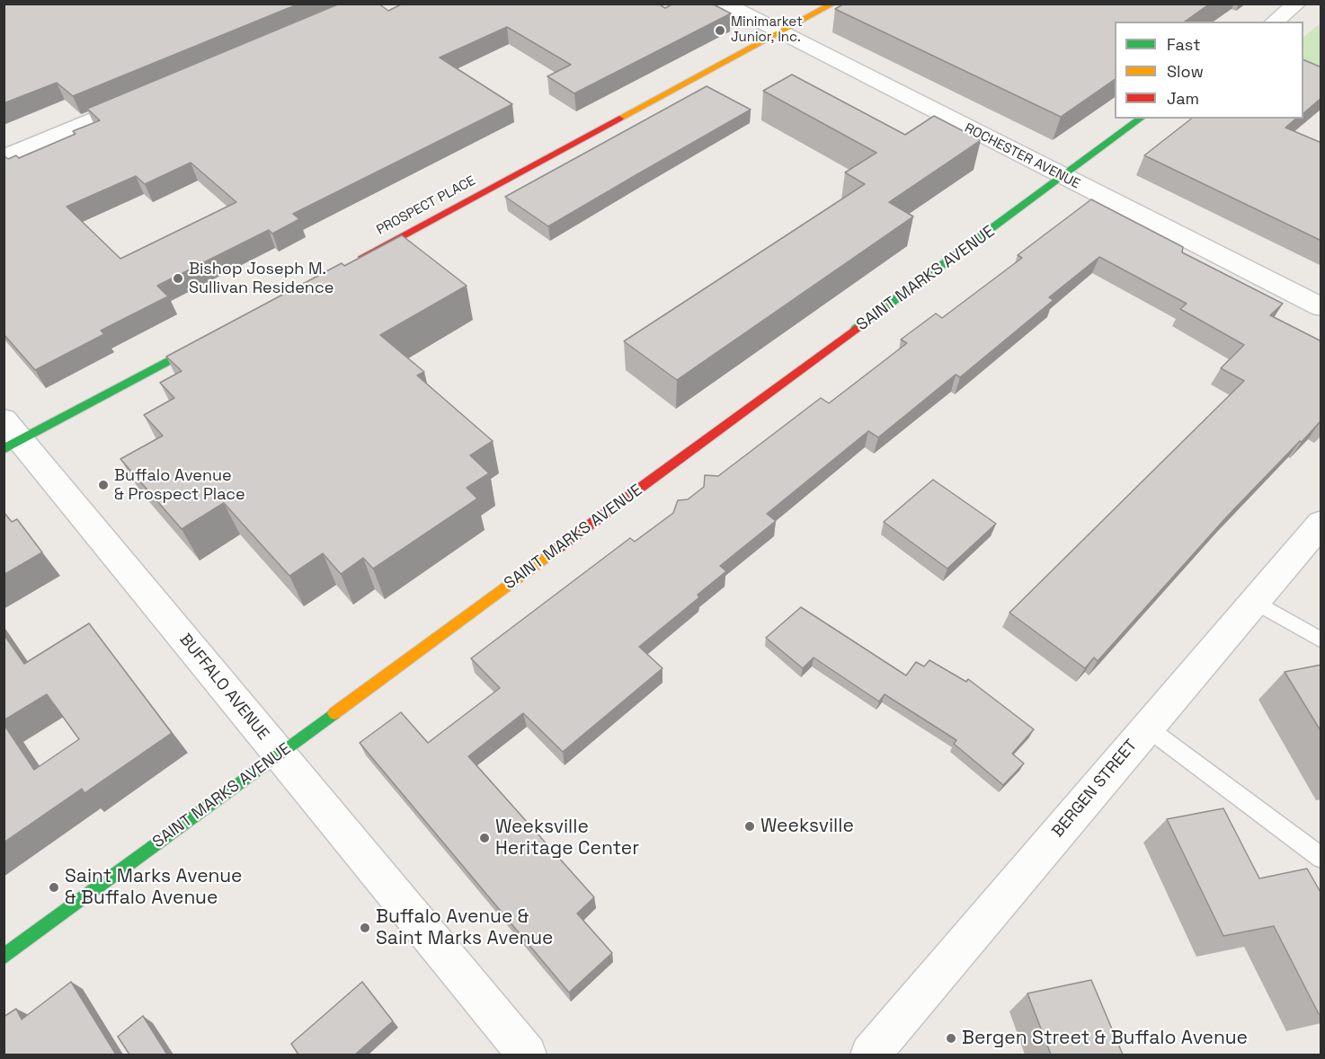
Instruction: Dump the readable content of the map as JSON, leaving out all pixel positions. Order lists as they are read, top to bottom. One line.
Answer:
{"streets":{"street":["ROCHESTER AVENUE","PROSPECT PLACE","SAINT MARKS AVENUE","BUFFALO AVENUE","BERGEN STREET"]},"crossings":[["ROCHESTER AVENUE","PROSPECT PLACE"],["ROCHESTER AVENUE","SAINT MARKS AVENUE"],["SAINT MARKS AVENUE","BUFFALO AVENUE"]],"places":["Minimarket Junior, Inc.","Bishop Joseph M. Sullivan Residence","Buffalo Avenue & Prospect Place","Weeksville","Weeksville Heritage Center","Saint Marks Avenue & Buffalo Avenue","Buffalo Avenue & Saint Marks Avenue","Bergen Street & Buffalo Avenue"],"legend":["Fast","Slow","Jam"]}
